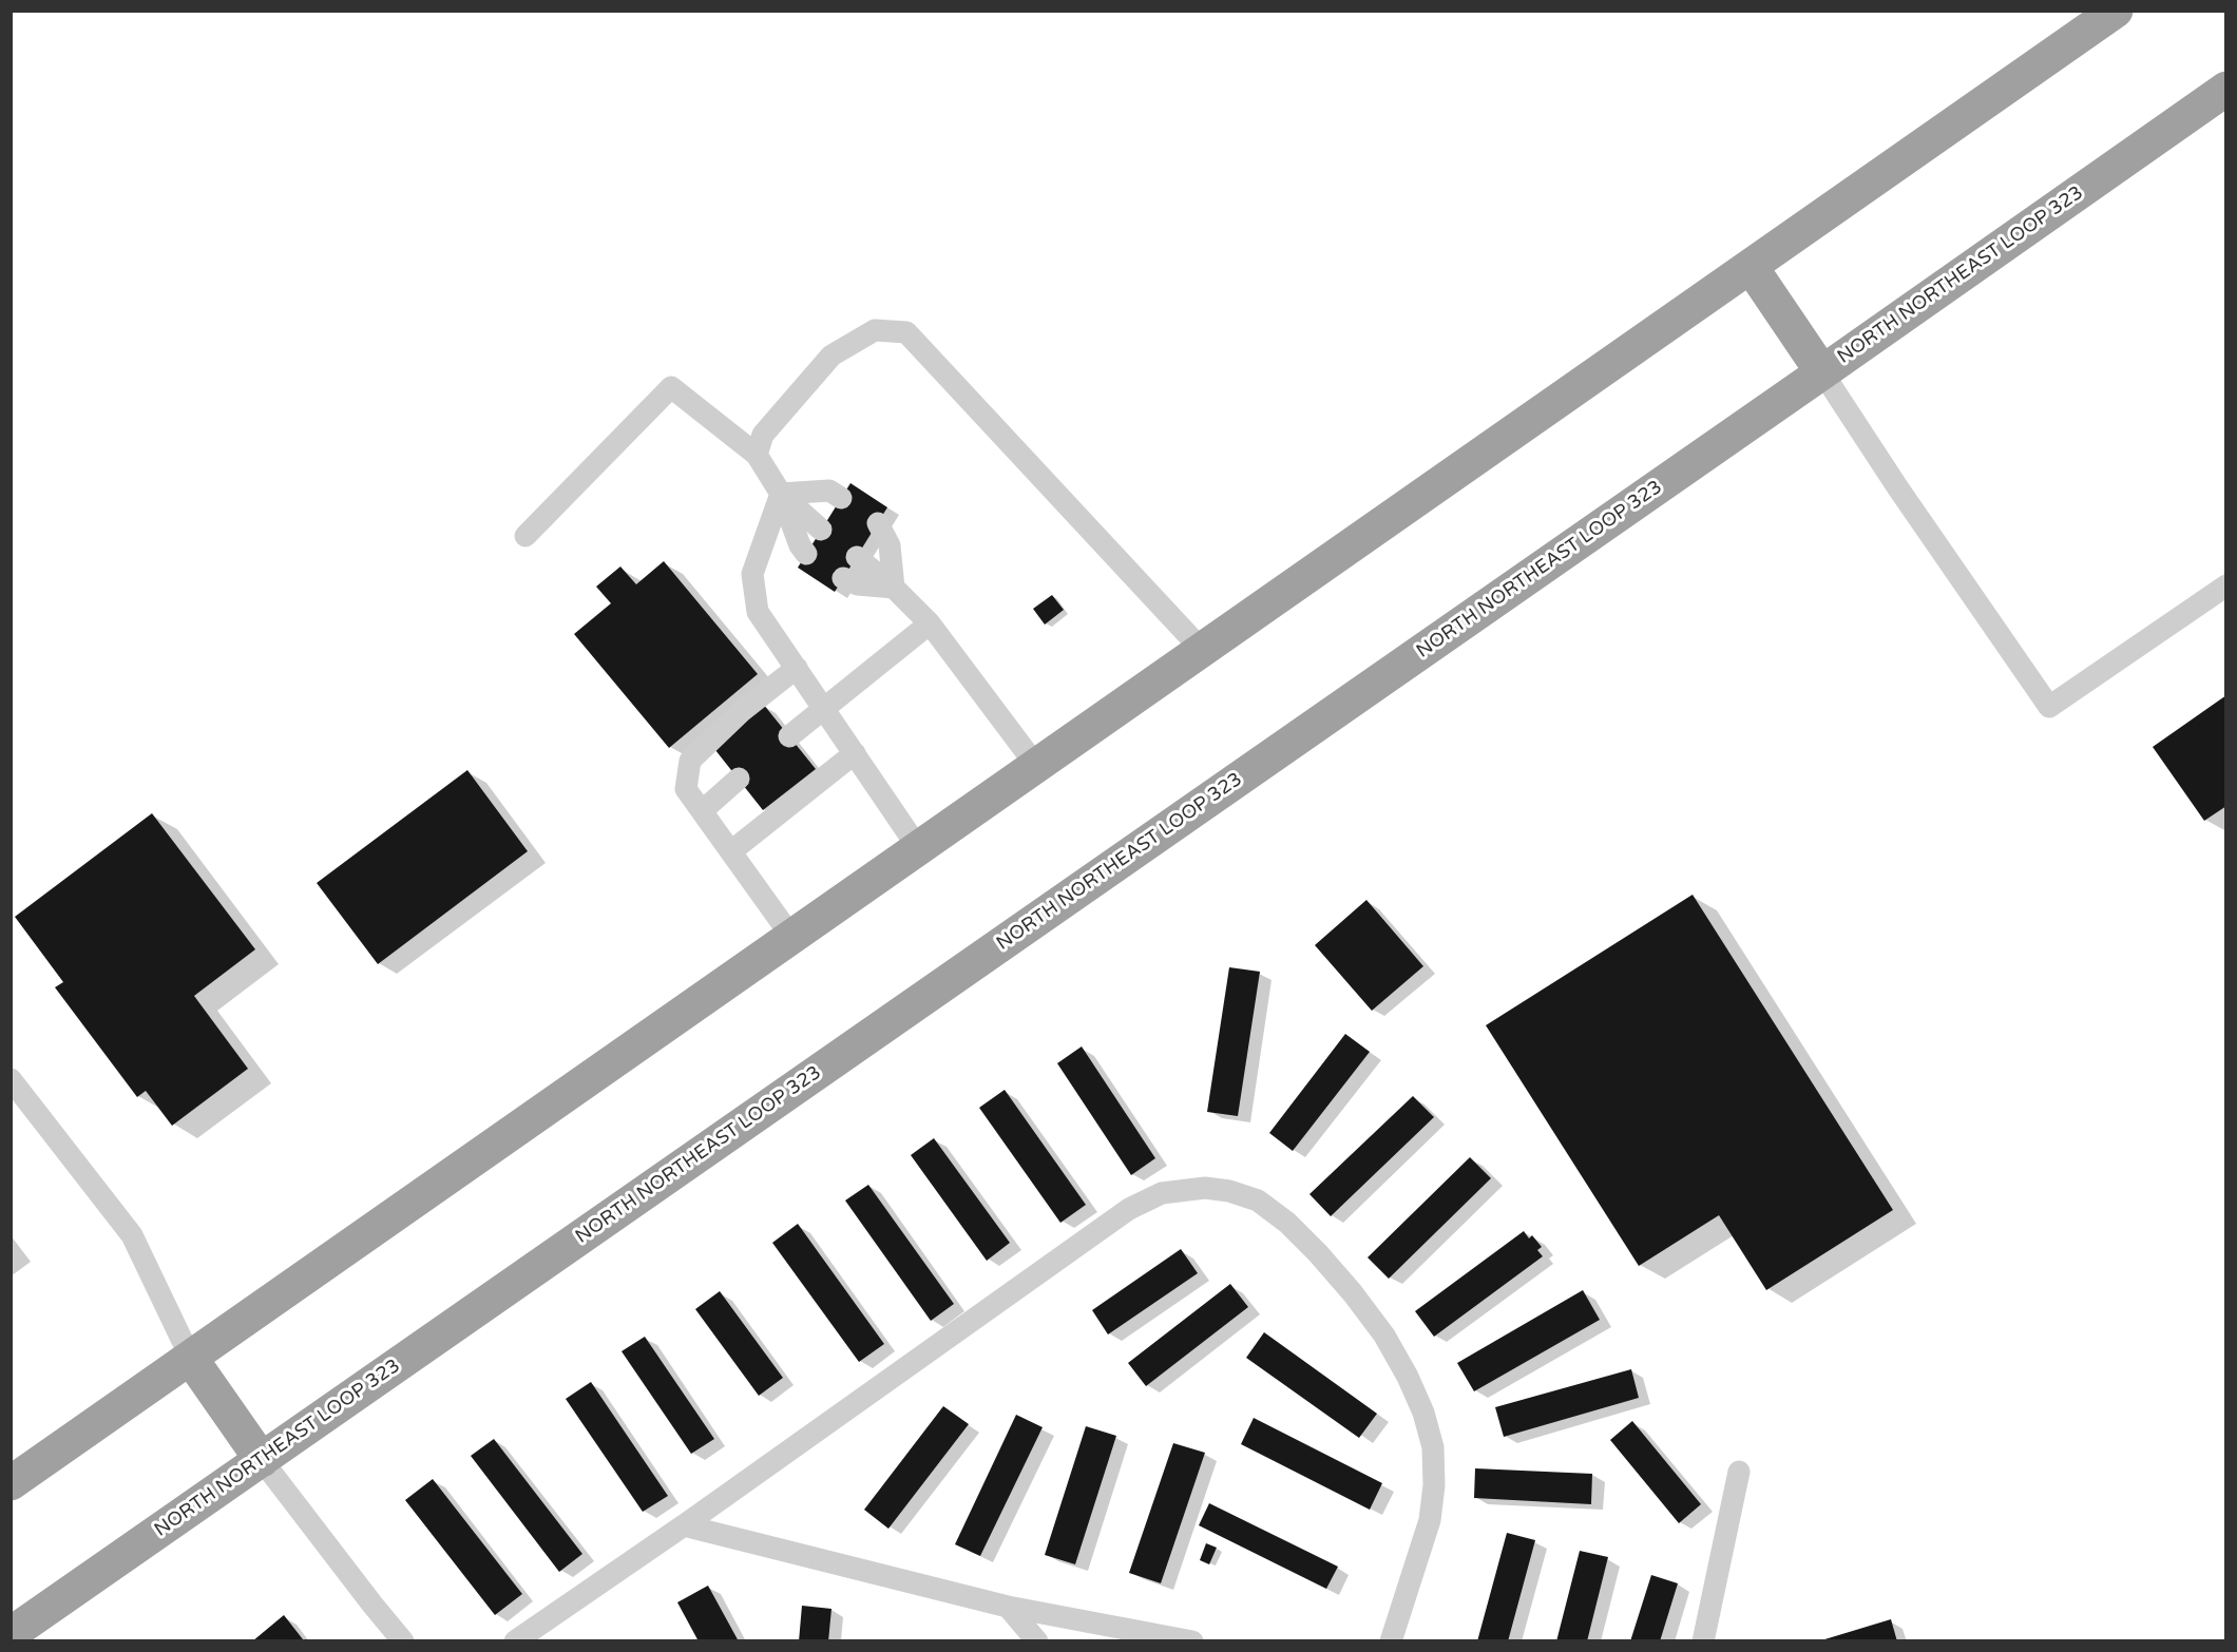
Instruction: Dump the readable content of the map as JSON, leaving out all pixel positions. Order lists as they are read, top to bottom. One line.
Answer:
{"streets":{"highway":["NORTH NORTHEAST LOOP 323"]}}
